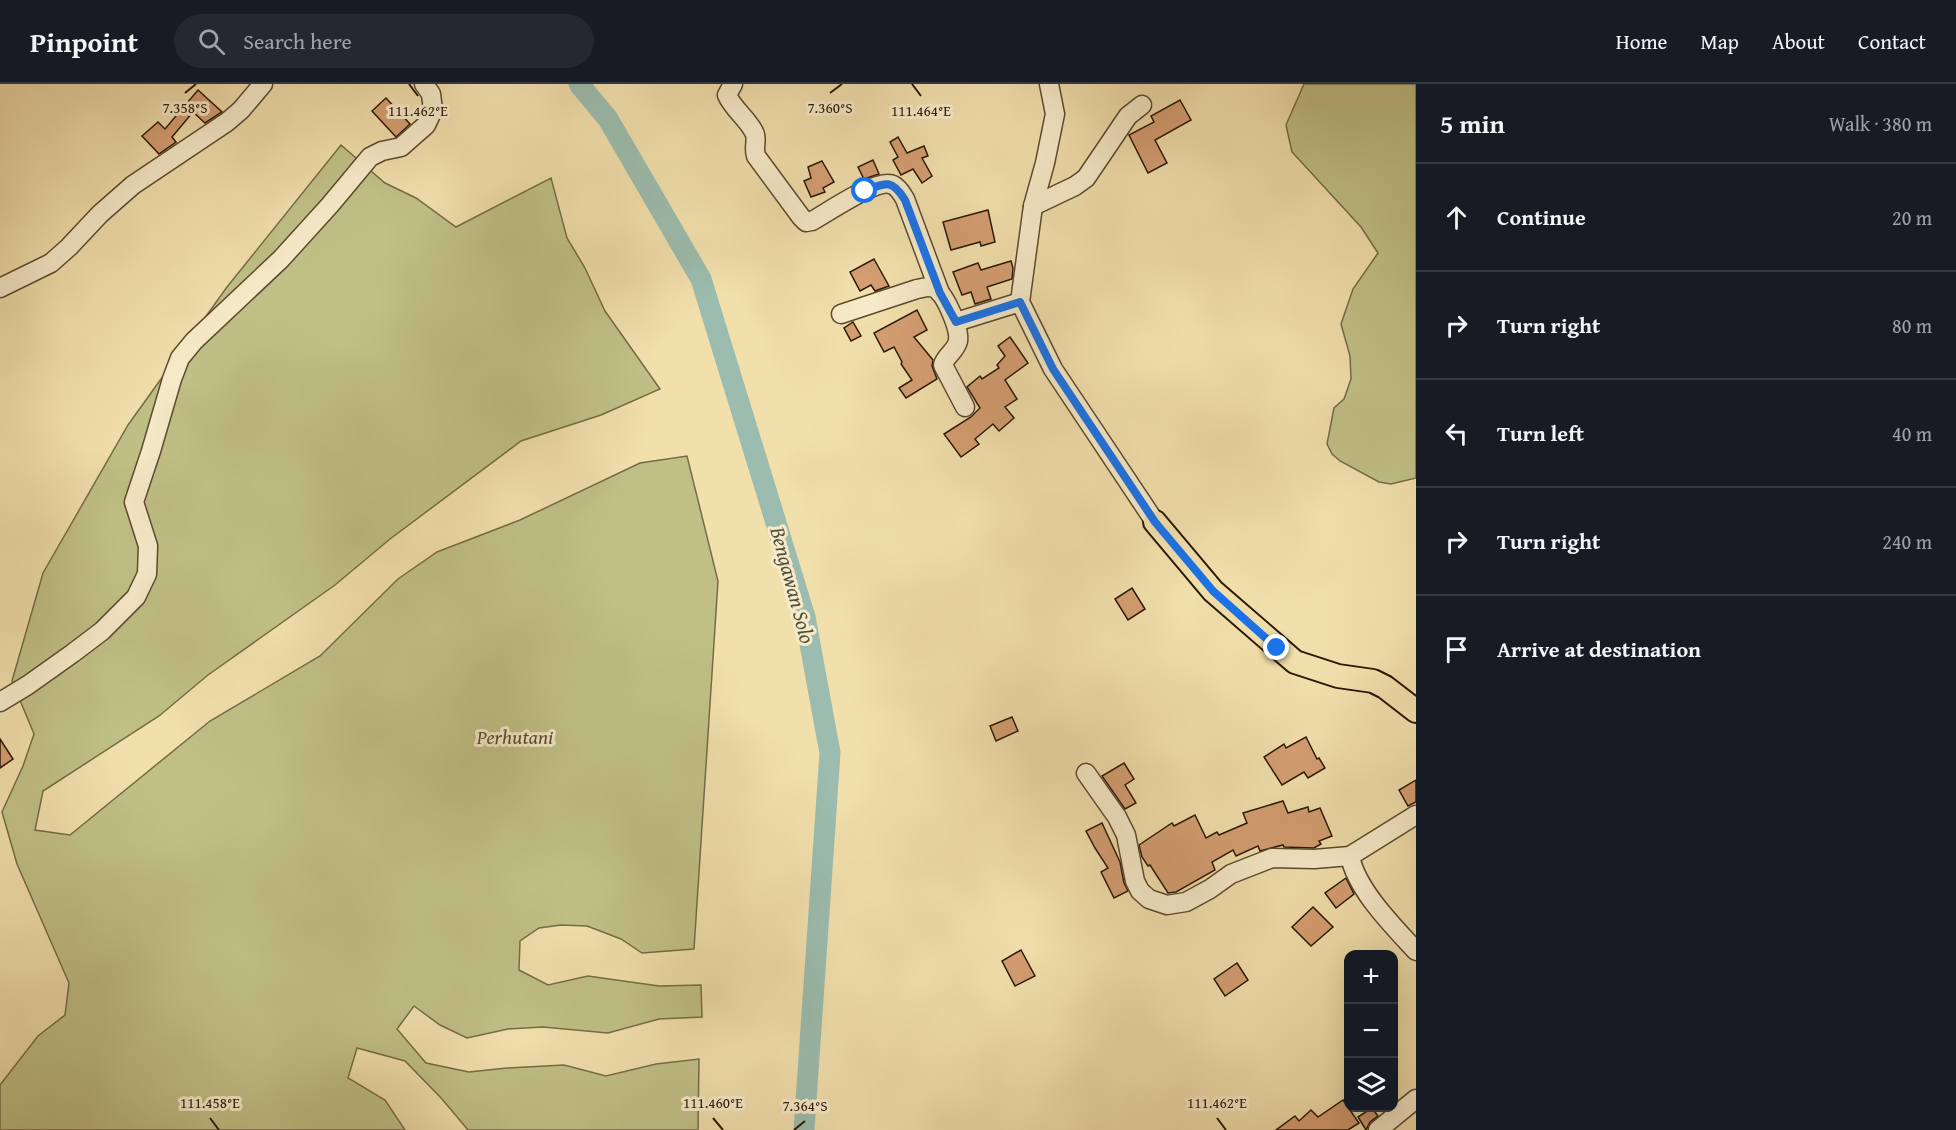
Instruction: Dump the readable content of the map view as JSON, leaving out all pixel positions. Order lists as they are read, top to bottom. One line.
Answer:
{"water":["Bengawan Solo"],"parks":["Perhutani"],"page":{"header":"Pinpoint","search":"Search here","nav":["Home","Map","About","Contact"],"heading":["5 min","Walk · 380 m"],"list":[["Continue","20 m"],["Turn right","80 m"],["Turn left","40 m"],["Turn right","240 m"],"Arrive at destination"],"map_buttons":["+","−"]},"coordinates":["7.358°S","7.360°S","111.462°E","111.464°E","111.458°E","111.460°E","7.364°S"]}
